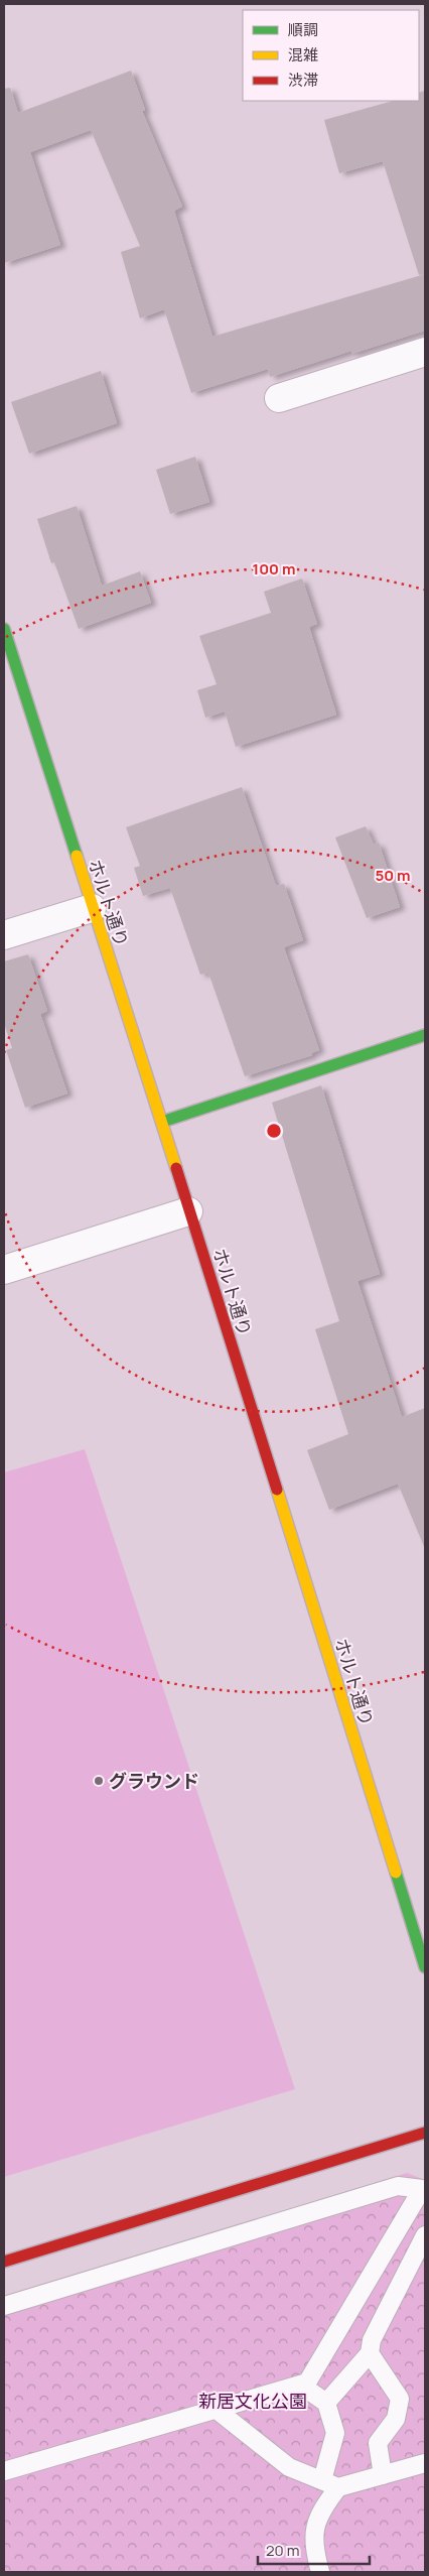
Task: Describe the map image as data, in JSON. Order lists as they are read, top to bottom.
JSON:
{
  "streets": {
    "street": ["ホルト通り"]
  },
  "parks": ["新居文化公園"],
  "places": ["グラウンド"],
  "legend": ["順調", "混雑", "渋滞"],
  "scale_bar": "20 m",
  "rings": ["100 m", "50 m"]
}
